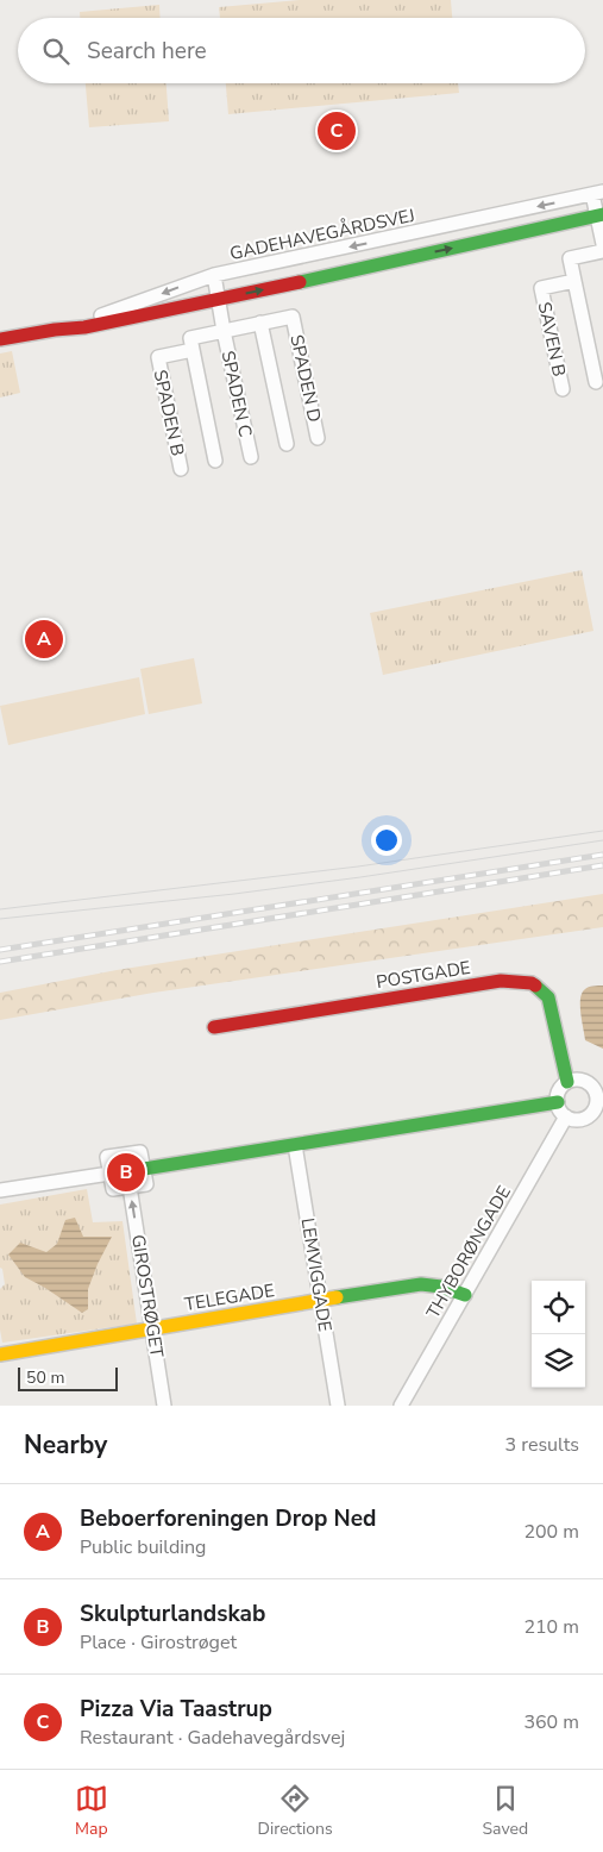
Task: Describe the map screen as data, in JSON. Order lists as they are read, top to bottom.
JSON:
{
  "streets": {
    "street": [
      "GADEHAVEGÅRDSVEJ",
      "SAVEN B",
      "SPADEN D",
      "SPADEN C",
      "SPADEN B",
      "POSTGADE",
      "THYBORØNGADE",
      "LEMVIGGADE",
      "GIROSTRØGET",
      "TELEGADE"
    ]
  },
  "crossings": [
    ["GADEHAVEGÅRDSVEJ", "SPADEN C"],
    ["SPADEN D", "SPADEN C"],
    ["POSTGADE", "THYBORØNGADE"],
    ["THYBORØNGADE", "TELEGADE"],
    ["LEMVIGGADE", "TELEGADE"],
    ["GIROSTRØGET", "TELEGADE"]
  ],
  "one_way": ["GIROSTRØGET"],
  "scale_bar": "50 m",
  "page": {
    "search": "Search here",
    "pins": ["C", "A", "B"],
    "scale": "50 m",
    "heading": ["Nearby", "3 results"],
    "list": [
      {
        "mark": "A",
        "name": "Beboerforeningen Drop Ned",
        "note": "Public building",
        "value": "200 m"
      },
      {
        "mark": "B",
        "name": "Skulpturlandskab",
        "note": "Place · Girostrøget",
        "value": "210 m"
      },
      {
        "mark": "C",
        "name": "Pizza Via Taastrup",
        "note": "Restaurant · Gadehavegårdsvej",
        "value": "360 m"
      }
    ],
    "nav": ["Map", "Directions", "Saved"]
  }
}
